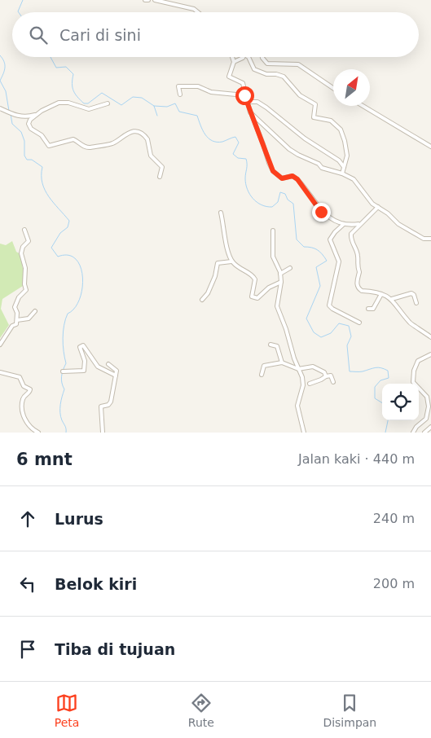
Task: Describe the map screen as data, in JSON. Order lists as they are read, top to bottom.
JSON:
{
  "north": "top right",
  "page": {
    "search": "Cari di sini",
    "heading": ["6 mnt", "Jalan kaki · 440 m"],
    "list": [
      ["Lurus", "240 m"],
      ["Belok kiri", "200 m"],
      "Tiba di tujuan"
    ],
    "nav": ["Peta", "Rute", "Disimpan"]
  }
}
